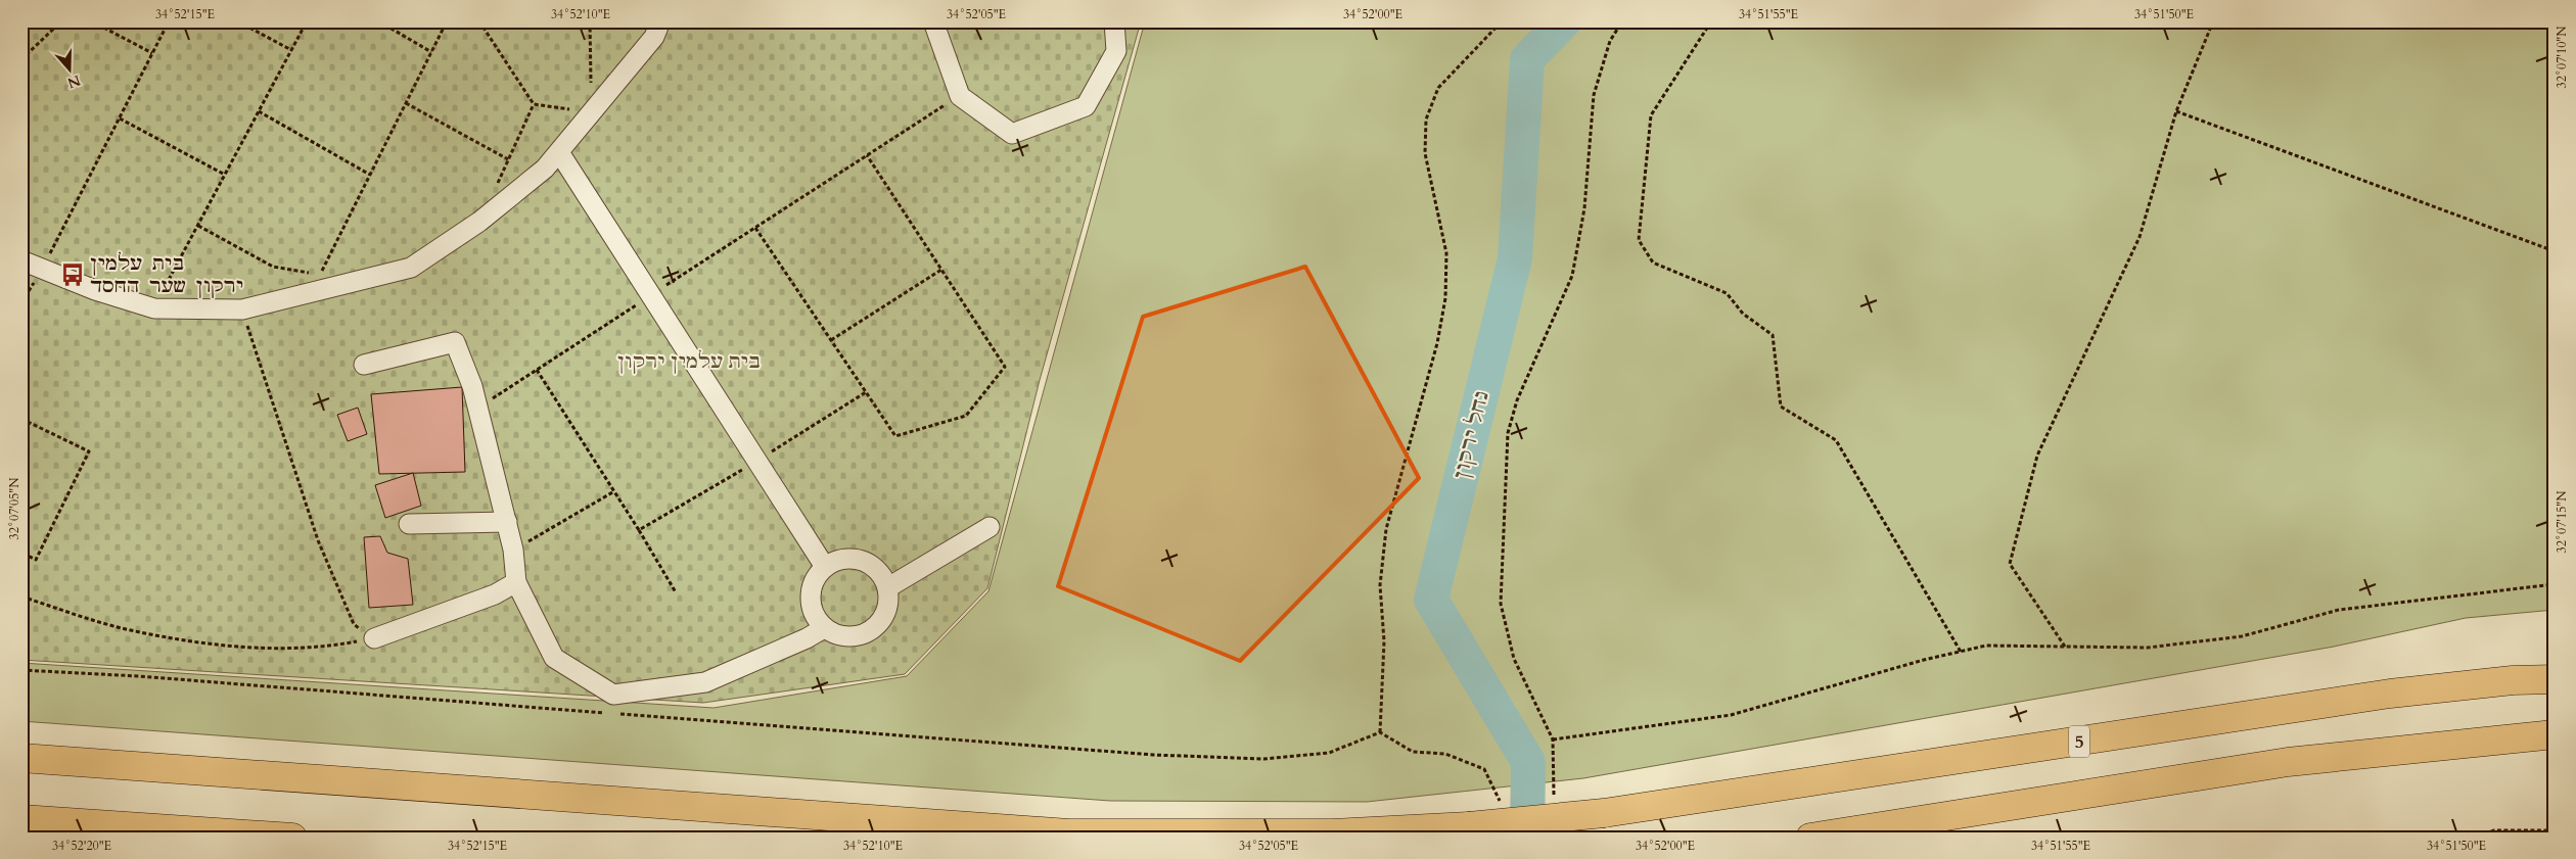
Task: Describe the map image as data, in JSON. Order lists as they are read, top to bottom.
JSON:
{
  "streets": {
    "highway": ["5"]
  },
  "water": ["נחל ירקון"],
  "parks": ["בית עלמין ירקון"],
  "places": {
    "bus stop": ["בית עלמין ירקון שער החסד"]
  },
  "north": "bottom",
  "coordinates": [
    "34°52'15\"E",
    "34°52'10\"E",
    "34°52'05\"E",
    "34°52'00\"E",
    "34°51'55\"E",
    "34°51'50\"E",
    "32°07'10\"N",
    "32°07'05\"N",
    "32°07'15\"N",
    "34°52'20\"E"
  ]
}
